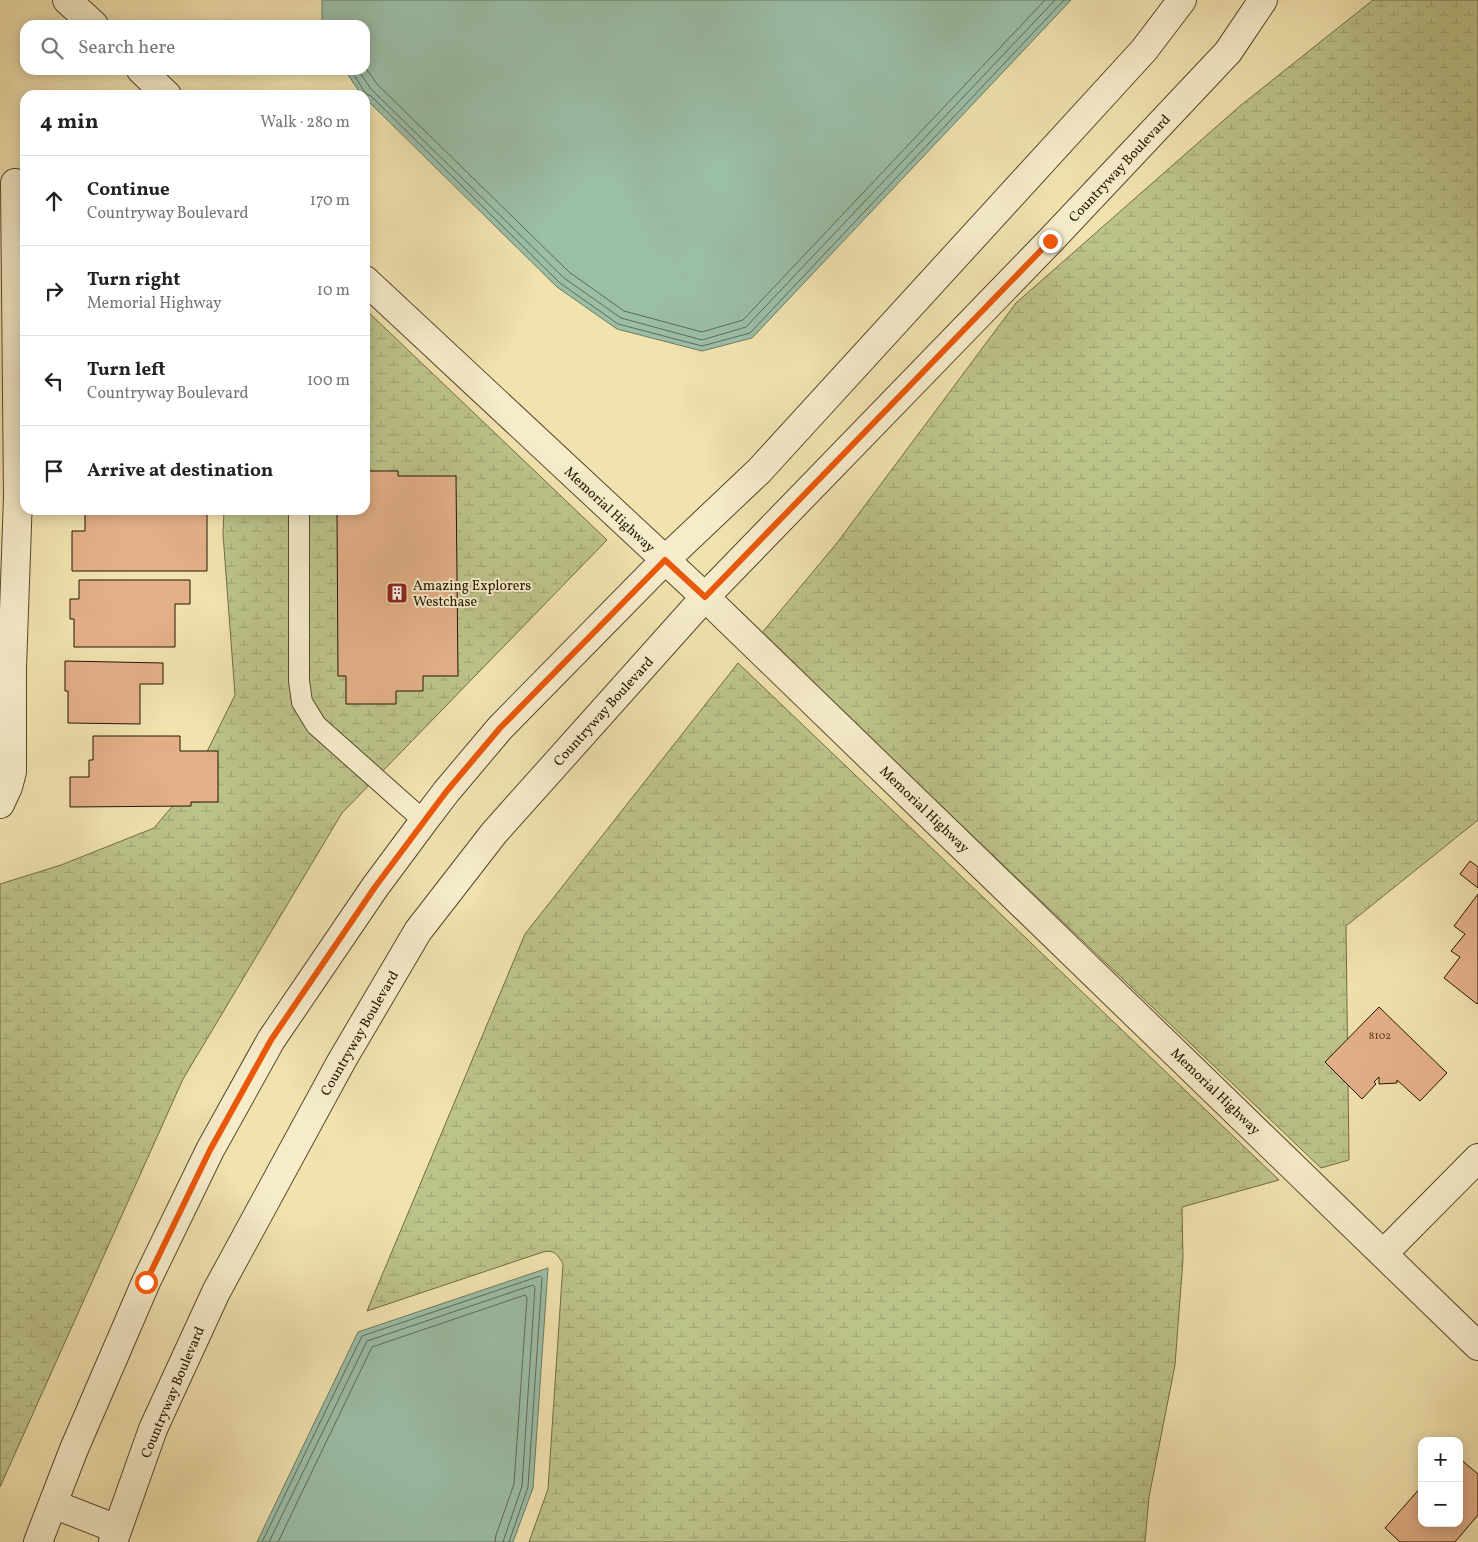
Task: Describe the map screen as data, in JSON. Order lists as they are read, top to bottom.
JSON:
{
  "streets": {
    "street": ["Countryway Boulevard", "Memorial Highway"]
  },
  "crossings": [
    ["Countryway Boulevard", "Memorial Highway"]
  ],
  "places": {
    "building": ["Amazing Explorers Westchase"]
  },
  "house_numbers": ["8102"],
  "page": {
    "search": "Search here",
    "heading": ["4 min", "Walk · 280 m"],
    "list": [
      ["Continue", "Countryway Boulevard", "170 m"],
      ["Turn right", "Memorial Highway", "10 m"],
      ["Turn left", "Countryway Boulevard", "100 m"],
      "Arrive at destination"
    ],
    "map_buttons": ["+", "−"]
  }
}
